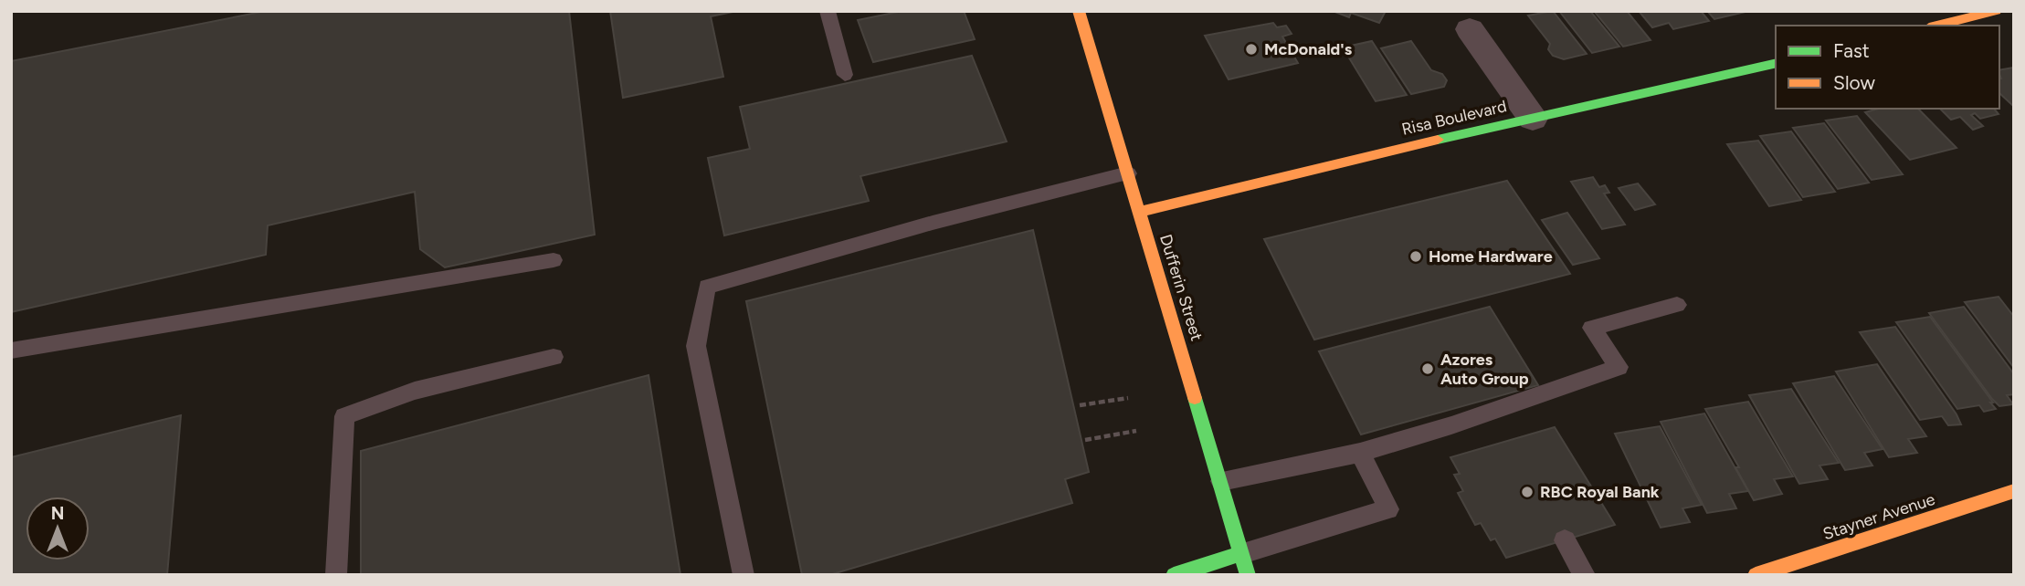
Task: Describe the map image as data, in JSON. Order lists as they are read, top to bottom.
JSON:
{
  "streets": {
    "street": ["Risa Boulevard", "Dufferin Street", "Stayner Avenue"]
  },
  "crossings": [
    ["Risa Boulevard", "Dufferin Street"]
  ],
  "places": [
    "McDonald's",
    "Home Hardware",
    "Azores Auto Group",
    "RBC Royal Bank"
  ],
  "legend": ["Fast", "Slow"],
  "north": "top"
}
